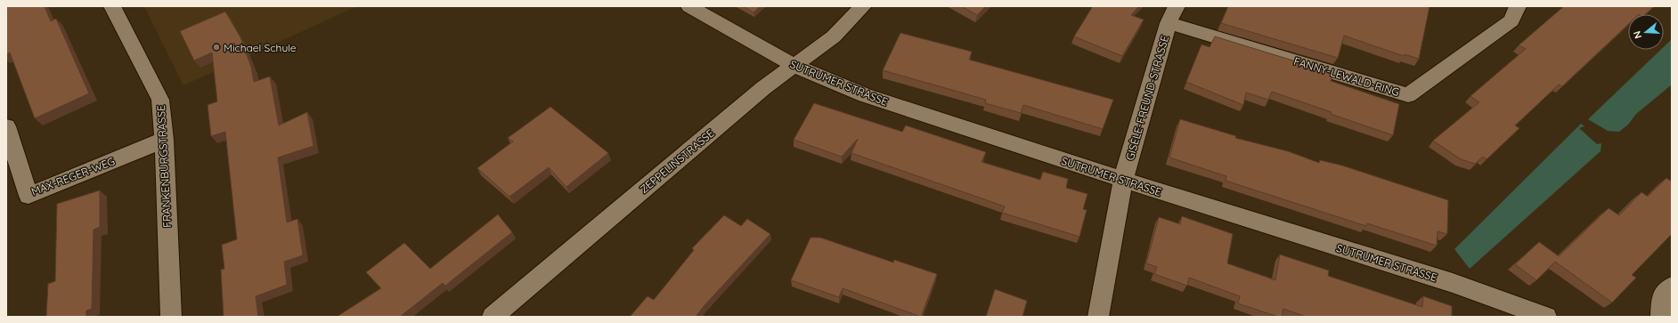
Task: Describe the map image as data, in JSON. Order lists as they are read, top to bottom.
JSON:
{
  "streets": {
    "street": [
      "FANNY-LEWALD-RING",
      "SUTRUMER STRASSE",
      "GISÈLE-FREUND-STRASSE",
      "ZEPPELINSTRASSE",
      "FRANKENBURGSTRASSE",
      "MAX-REGER-WEG"
    ]
  },
  "crossings": [
    ["FANNY-LEWALD-RING", "GISÈLE-FREUND-STRASSE"],
    ["SUTRUMER STRASSE", "GISÈLE-FREUND-STRASSE"],
    ["SUTRUMER STRASSE", "ZEPPELINSTRASSE"],
    ["FRANKENBURGSTRASSE", "MAX-REGER-WEG"]
  ],
  "places": ["Michael Schule"],
  "north": "left"
}
